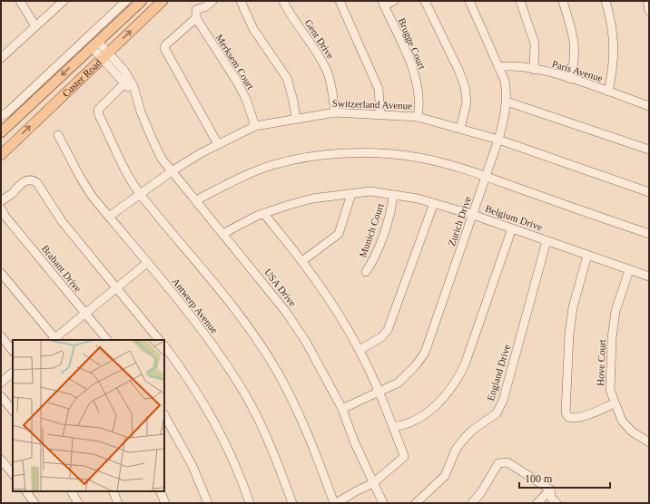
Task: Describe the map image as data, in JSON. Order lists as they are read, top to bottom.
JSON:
{
  "streets": {
    "main road": ["Custer Road"],
    "street": [
      "Gent Drive",
      "Brugge Court",
      "Merksem Court",
      "Paris Avenue",
      "Switzerland Avenue",
      "Belgium Drive",
      "Zurich Drive",
      "Munich Court",
      "Brabant Drive",
      "USA Drive",
      "Antwerp Avenue",
      "Hove Court",
      "England Drive"
    ]
  },
  "crossings": [
    ["Gent Drive", "Switzerland Avenue"],
    ["Brugge Court", "Switzerland Avenue"],
    ["Merksem Court", "Switzerland Avenue"],
    ["Paris Avenue", "Zurich Drive"],
    ["Custer Road", "USA Drive"],
    ["Switzerland Avenue", "Zurich Drive"],
    ["Switzerland Avenue", "USA Drive"],
    ["Switzerland Avenue", "Antwerp Avenue"],
    ["Belgium Drive", "Zurich Drive"],
    ["Belgium Drive", "Munich Court"],
    ["Belgium Drive", "USA Drive"],
    ["Belgium Drive", "Hove Court"],
    ["Belgium Drive", "England Drive"],
    ["Zurich Drive", "USA Drive"]
  ],
  "scale_bar": "100 m"
}
